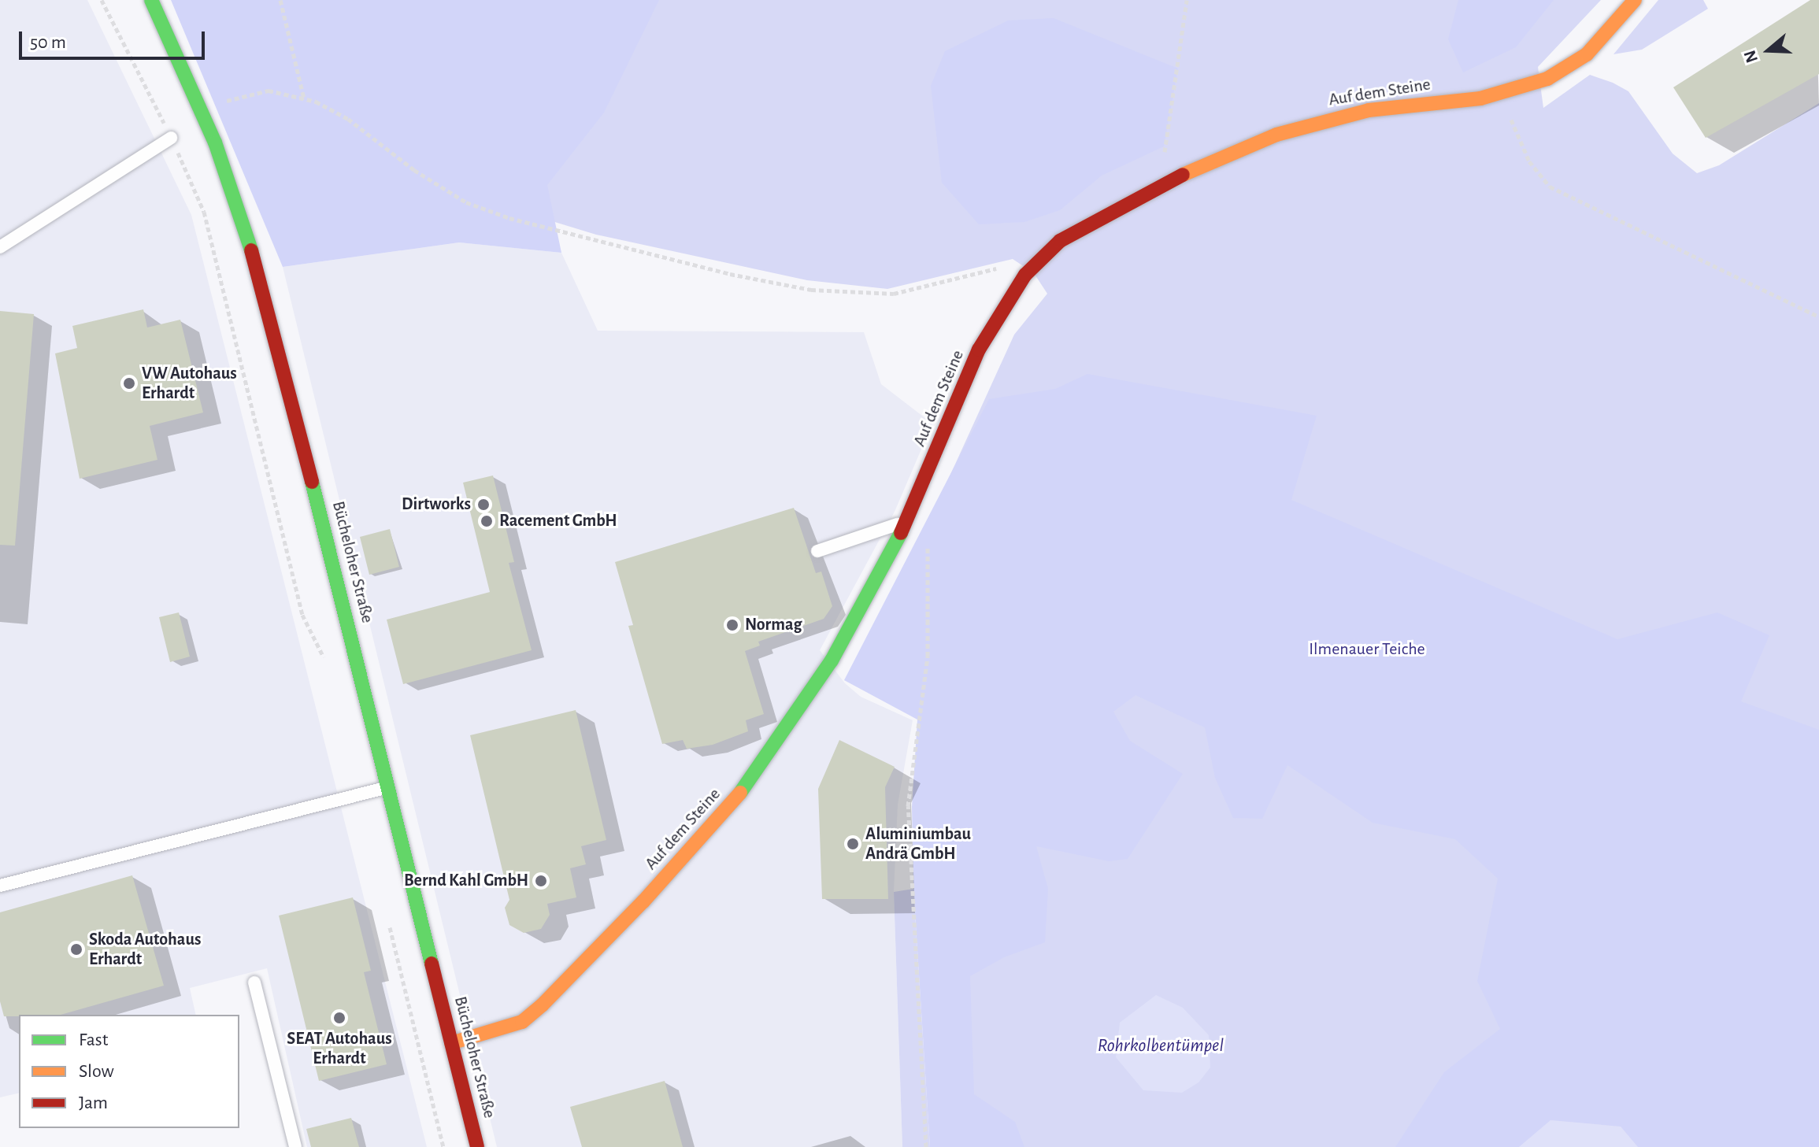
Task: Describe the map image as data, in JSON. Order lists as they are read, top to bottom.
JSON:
{
  "streets": {
    "street": ["Auf dem Steine", "Bücheloher Straße"]
  },
  "crossings": [
    ["Auf dem Steine", "Bücheloher Straße"]
  ],
  "water": ["Rohrkolbentümpel"],
  "parks": ["Ilmenauer Teiche"],
  "places": [
    "VW Autohaus Erhardt",
    "Dirtworks",
    "Racement GmbH",
    "Normag",
    "Aluminiumbau Andrä GmbH",
    "Bernd Kahl GmbH",
    "Skoda Autohaus Erhardt",
    "SEAT Autohaus Erhardt"
  ],
  "legend": ["Fast", "Slow", "Jam"],
  "scale_bar": "50 m",
  "north": "left"
}
